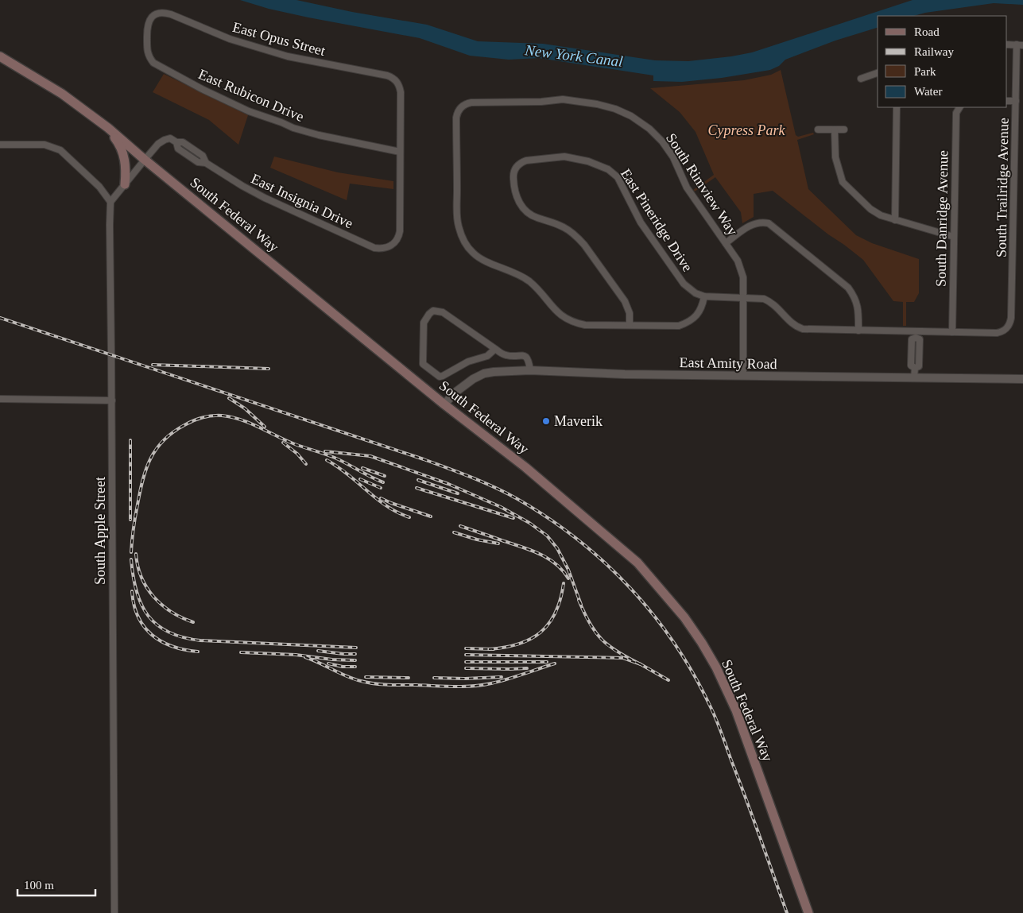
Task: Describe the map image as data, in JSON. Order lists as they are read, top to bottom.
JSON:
{
  "streets": {
    "main road": ["South Federal Way"],
    "street": [
      "East Opus Street",
      "East Rubicon Drive",
      "South Rimview Way",
      "South Trailridge Avenue",
      "East Insignia Drive",
      "South Danridge Avenue",
      "East Pineridge Drive",
      "East Amity Road",
      "South Apple Street"
    ]
  },
  "crossings": [
    ["East Opus Street", "East Rubicon Drive"],
    ["East Opus Street", "East Insignia Drive"],
    ["East Rubicon Drive", "East Insignia Drive"],
    ["South Rimview Way", "East Pineridge Drive"],
    ["South Rimview Way", "East Amity Road"],
    ["South Trailridge Avenue", "East Pineridge Drive"],
    ["East Insignia Drive", "South Federal Way"],
    ["South Federal Way", "East Amity Road"],
    ["South Danridge Avenue", "East Pineridge Drive"]
  ],
  "water": ["New York Canal"],
  "parks": ["Cypress Park"],
  "places": ["Maverik"],
  "legend": [
    "Road",
    "Railway",
    "Park",
    "Water"
  ],
  "scale_bar": "100 m"
}
